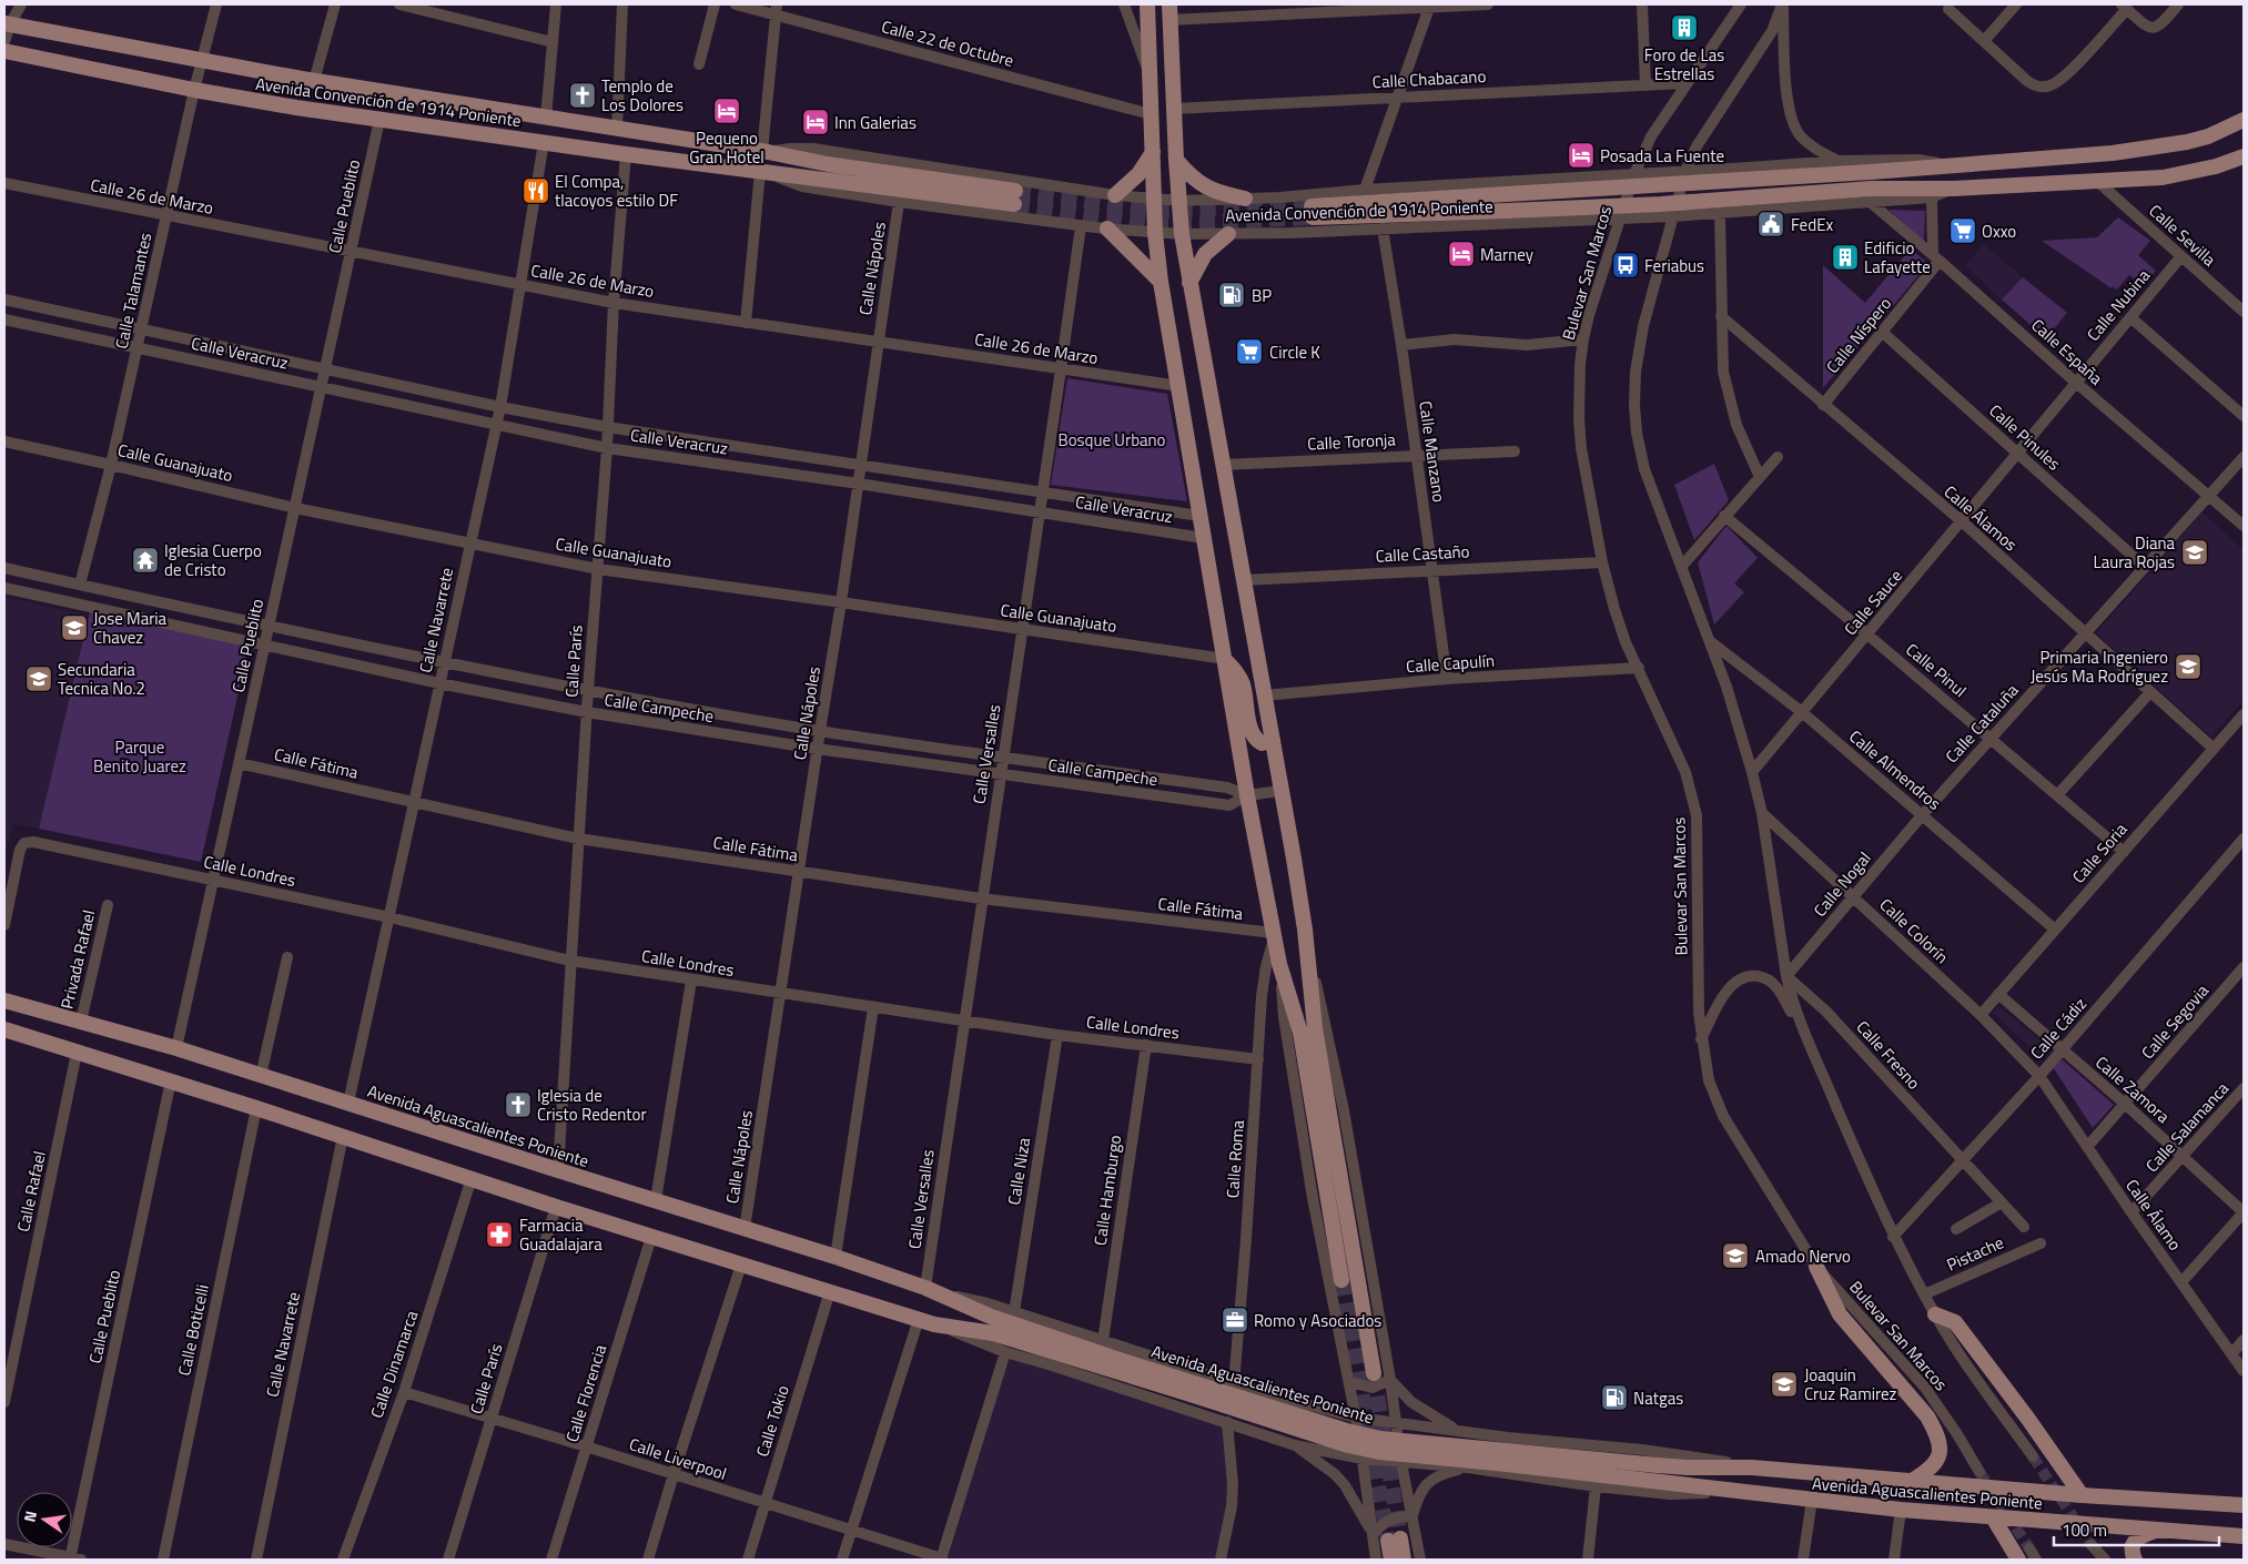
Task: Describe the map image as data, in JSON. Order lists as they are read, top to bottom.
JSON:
{
  "streets": {
    "main road": ["Avenida Convención de 1914 Poniente", "Avenida Aguascalientes Poniente"],
    "street": [
      "Calle 22 de Octubre",
      "Calle Chabacano",
      "Calle 26 de Marzo",
      "Calle Pueblito",
      "Calle Sevilla",
      "Calle Nápoles",
      "Bulevar San Marcos",
      "Calle Talamantes",
      "Calle Nubina",
      "Calle Níspero",
      "Calle España",
      "Calle Veracruz",
      "Calle Pinules",
      "Calle Toronja",
      "Calle Manzano",
      "Calle Guanajuato",
      "Calle Álamos",
      "Calle Castaño",
      "Calle Sauce",
      "Calle Navarrete",
      "Calle París",
      "Calle Capulín",
      "Calle Pinul",
      "Calle Campeche",
      "Calle Cataluña",
      "Calle Versalles",
      "Calle Fátima",
      "Calle Almendros",
      "Calle Soria",
      "Calle Londres",
      "Calle Nogal",
      "Calle Colorín",
      "Privada Rafael",
      "Calle Segovia",
      "Calle Cádiz",
      "Calle Fresno",
      "Calle Zamora",
      "Calle Salamanca",
      "Calle Roma",
      "Calle Niza",
      "Calle Hamburgo",
      "Calle Rafael",
      "Calle Álamo",
      "Pistache",
      "Calle Boticelli",
      "Calle Dinamarca",
      "Calle Florencia",
      "Calle Tokio",
      "Calle Liverpool"
    ]
  },
  "crossings": [
    ["Calle Chabacano", "Bulevar San Marcos"],
    ["Avenida Convención de 1914 Poniente", "Calle Pueblito"],
    ["Avenida Convención de 1914 Poniente", "Calle Sevilla"],
    ["Avenida Convención de 1914 Poniente", "Calle Nápoles"],
    ["Avenida Convención de 1914 Poniente", "Bulevar San Marcos"],
    ["Avenida Convención de 1914 Poniente", "Calle Talamantes"],
    ["Avenida Convención de 1914 Poniente", "Calle España"],
    ["Avenida Convención de 1914 Poniente", "Calle Manzano"],
    ["Avenida Convención de 1914 Poniente", "Calle Navarrete"],
    ["Avenida Convención de 1914 Poniente", "Calle París"],
    ["Avenida Convención de 1914 Poniente", "Calle Versalles"],
    ["Calle 26 de Marzo", "Calle Pueblito"],
    ["Calle 26 de Marzo", "Calle Nápoles"],
    ["Calle 26 de Marzo", "Calle Talamantes"],
    ["Calle 26 de Marzo", "Calle Navarrete"],
    ["Calle 26 de Marzo", "Calle París"],
    ["Calle 26 de Marzo", "Calle Versalles"],
    ["Calle Pueblito", "Calle Veracruz"],
    ["Calle Pueblito", "Calle Guanajuato"],
    ["Calle Pueblito", "Calle Campeche"],
    ["Calle Pueblito", "Calle Fátima"],
    ["Calle Pueblito", "Calle Londres"],
    ["Calle Pueblito", "Avenida Aguascalientes Poniente"],
    ["Calle Sevilla", "Calle Nubina"],
    ["Calle Nápoles", "Calle Veracruz"],
    ["Calle Nápoles", "Calle Guanajuato"],
    ["Calle Nápoles", "Calle Campeche"],
    ["Calle Nápoles", "Calle Fátima"],
    ["Calle Nápoles", "Calle Londres"],
    ["Calle Nápoles", "Avenida Aguascalientes Poniente"],
    ["Bulevar San Marcos", "Calle Castaño"],
    ["Bulevar San Marcos", "Calle Sauce"],
    ["Bulevar San Marcos", "Calle Capulín"],
    ["Bulevar San Marcos", "Calle Almendros"],
    ["Bulevar San Marcos", "Calle Nogal"],
    ["Bulevar San Marcos", "Calle Colorín"],
    ["Bulevar San Marcos", "Calle Cádiz"],
    ["Bulevar San Marcos", "Calle Fresno"],
    ["Bulevar San Marcos", "Pistache"],
    ["Calle Talamantes", "Calle Veracruz"],
    ["Calle Talamantes", "Calle Guanajuato"],
    ["Calle Talamantes", "Calle Campeche"],
    ["Calle Nubina", "Calle España"],
    ["Calle Nubina", "Calle Pinules"],
    ["Calle Nubina", "Calle Sauce"],
    ["Calle Níspero", "Calle España"],
    ["Calle Níspero", "Calle Pinules"],
    ["Calle Níspero", "Calle Álamos"],
    ["Calle España", "Calle Cataluña"],
    ["Calle Veracruz", "Calle Navarrete"],
    ["Calle Veracruz", "Calle París"],
    ["Calle Veracruz", "Calle Versalles"],
    ["Calle Pinules", "Calle Sauce"],
    ["Calle Pinules", "Calle Cataluña"],
    ["Calle Toronja", "Calle Manzano"],
    ["Calle Manzano", "Calle Castaño"],
    ["Calle Manzano", "Calle Capulín"],
    ["Calle Guanajuato", "Calle Navarrete"],
    ["Calle Guanajuato", "Calle París"],
    ["Calle Guanajuato", "Calle Versalles"],
    ["Calle Álamos", "Calle Sauce"],
    ["Calle Álamos", "Calle Cataluña"],
    ["Calle Álamos", "Calle Soria"],
    ["Calle Sauce", "Calle Pinul"],
    ["Calle Sauce", "Calle Almendros"],
    ["Calle Navarrete", "Calle Campeche"],
    ["Calle Navarrete", "Calle Fátima"],
    ["Calle Navarrete", "Calle Londres"],
    ["Calle Navarrete", "Avenida Aguascalientes Poniente"],
    ["Calle París", "Calle Campeche"],
    ["Calle París", "Calle Fátima"],
    ["Calle París", "Calle Londres"],
    ["Calle París", "Avenida Aguascalientes Poniente"],
    ["Calle París", "Calle Liverpool"],
    ["Calle Pinul", "Calle Cataluña"],
    ["Calle Pinul", "Calle Soria"],
    ["Calle Campeche", "Calle Versalles"],
    ["Calle Cataluña", "Calle Almendros"],
    ["Calle Cataluña", "Calle Nogal"],
    ["Calle Versalles", "Calle Fátima"],
    ["Calle Versalles", "Calle Londres"],
    ["Calle Versalles", "Avenida Aguascalientes Poniente"],
    ["Calle Fátima", "Calle Roma"],
    ["Calle Almendros", "Calle Soria"],
    ["Calle Almendros", "Calle Nogal"],
    ["Calle Soria", "Calle Colorín"],
    ["Calle Soria", "Calle Zamora"],
    ["Calle Londres", "Calle Roma"],
    ["Calle Londres", "Calle Niza"],
    ["Calle Londres", "Calle Hamburgo"],
    ["Calle Nogal", "Calle Colorín"],
    ["Calle Nogal", "Calle Fresno"],
    ["Calle Colorín", "Calle Cádiz"],
    ["Calle Colorín", "Calle Álamo"],
    ["Privada Rafael", "Avenida Aguascalientes Poniente"],
    ["Calle Segovia", "Calle Zamora"],
    ["Calle Segovia", "Calle Álamo"],
    ["Calle Cádiz", "Calle Fresno"],
    ["Calle Cádiz", "Calle Zamora"],
    ["Calle Cádiz", "Calle Álamo"],
    ["Calle Zamora", "Calle Salamanca"],
    ["Avenida Aguascalientes Poniente", "Calle Roma"],
    ["Avenida Aguascalientes Poniente", "Calle Niza"],
    ["Avenida Aguascalientes Poniente", "Calle Hamburgo"],
    ["Avenida Aguascalientes Poniente", "Calle Rafael"],
    ["Avenida Aguascalientes Poniente", "Calle Boticelli"],
    ["Avenida Aguascalientes Poniente", "Calle Dinamarca"],
    ["Avenida Aguascalientes Poniente", "Calle Florencia"],
    ["Avenida Aguascalientes Poniente", "Calle Tokio"],
    ["Calle Salamanca", "Calle Álamo"],
    ["Calle Dinamarca", "Calle Liverpool"],
    ["Calle Florencia", "Calle Liverpool"],
    ["Calle Tokio", "Calle Liverpool"]
  ],
  "parks": ["Bosque Urbano", "Parque Benito Juarez"],
  "places": {
    "building": ["Foro de Las Estrellas", "Edificio Lafayette"],
    "church": ["Templo de Los Dolores", "Iglesia de Cristo Redentor"],
    "hotel": [
      "Pequeno Gran Hotel",
      "Inn Galerias",
      "Posada La Fuente",
      "Marney"
    ],
    "restaurant": ["El Compa, tlacoyos estilo DF"],
    "public building": ["FedEx"],
    "supermarket": ["Oxxo", "Circle K"],
    "bus stop": ["Feriabus"],
    "fuel station": ["BP", "Natgas"],
    "school or university": [
      "Diana Laura Rojas",
      "Jose Maria Chavez",
      "Primaria Ingeniero Jesús Ma Rodríguez",
      "Secundaria Tecnica No.2",
      "Amado Nervo",
      "Joaquin Cruz Ramirez"
    ],
    "temple": ["Iglesia Cuerpo de Cristo"],
    "pharmacy": ["Farmacia Guadalajara"],
    "office": ["Romo y Asociados"]
  },
  "scale_bar": "100 m",
  "north": "left"
}
